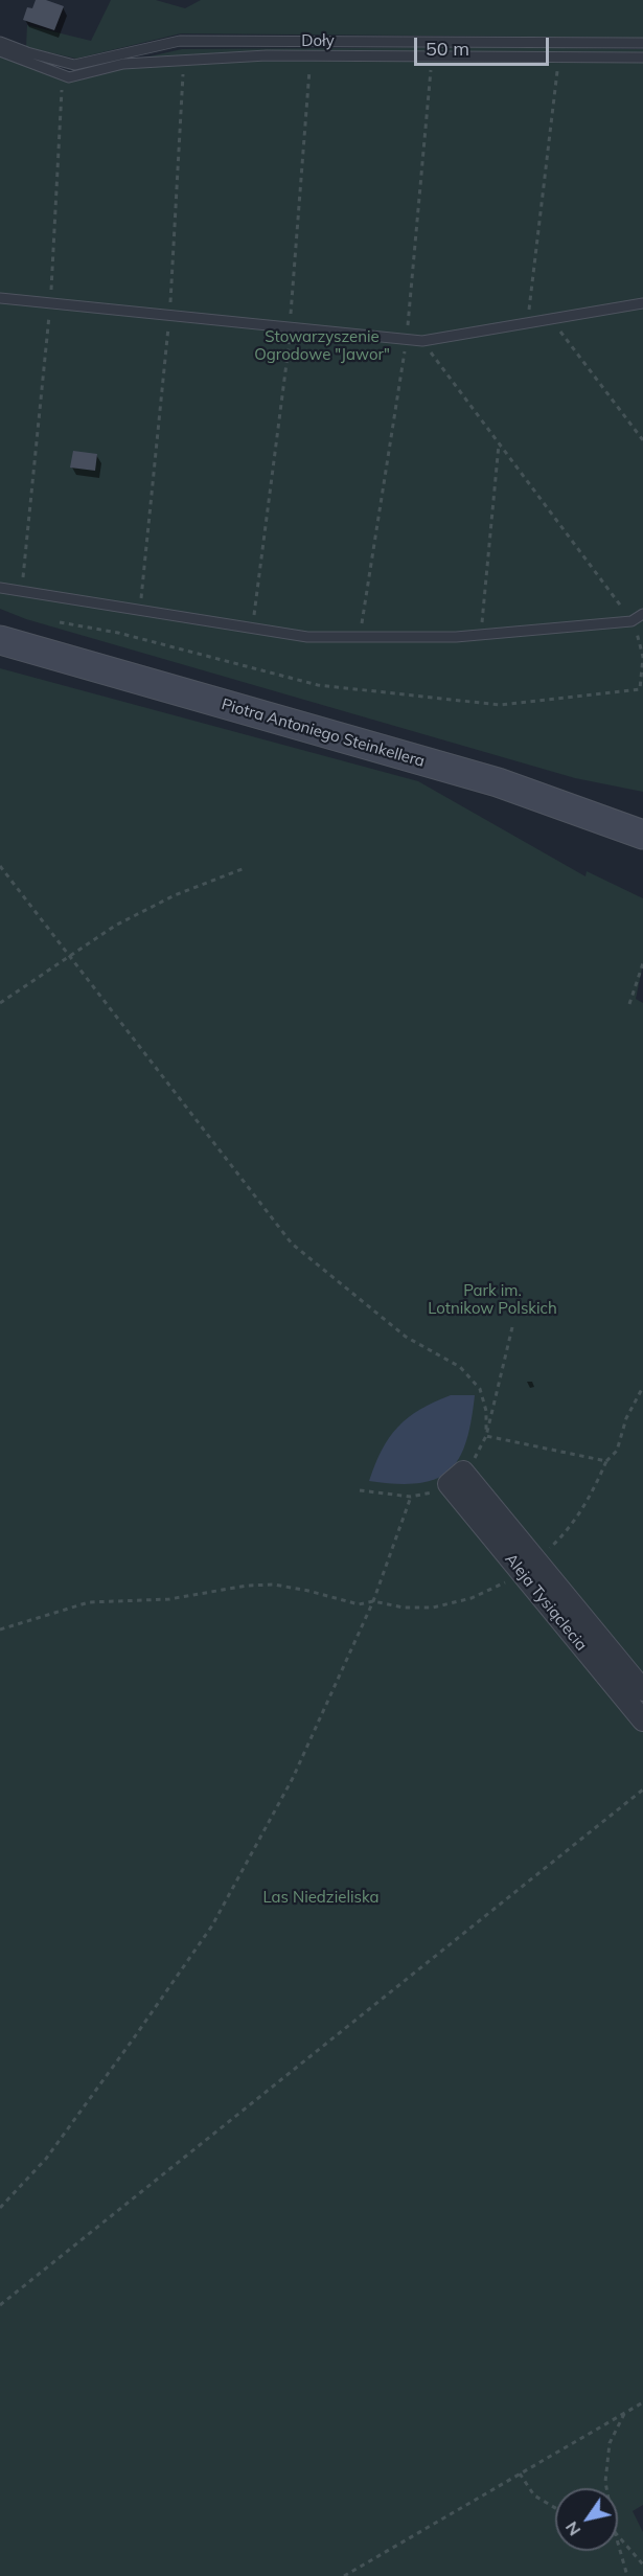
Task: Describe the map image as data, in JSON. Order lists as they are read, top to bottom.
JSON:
{
  "streets": {
    "street": ["Piotra Antoniego Steinkellera", "Aleja Tysiąclecia"],
    "lane": ["Doły"]
  },
  "parks": ["Stowarzyszenie Ogrodowe \"Jawor\"", "Park im. Lotnikow Polskich", "Las Niedzieliska"],
  "scale_bar": "50 m",
  "north": "bottom left"
}
